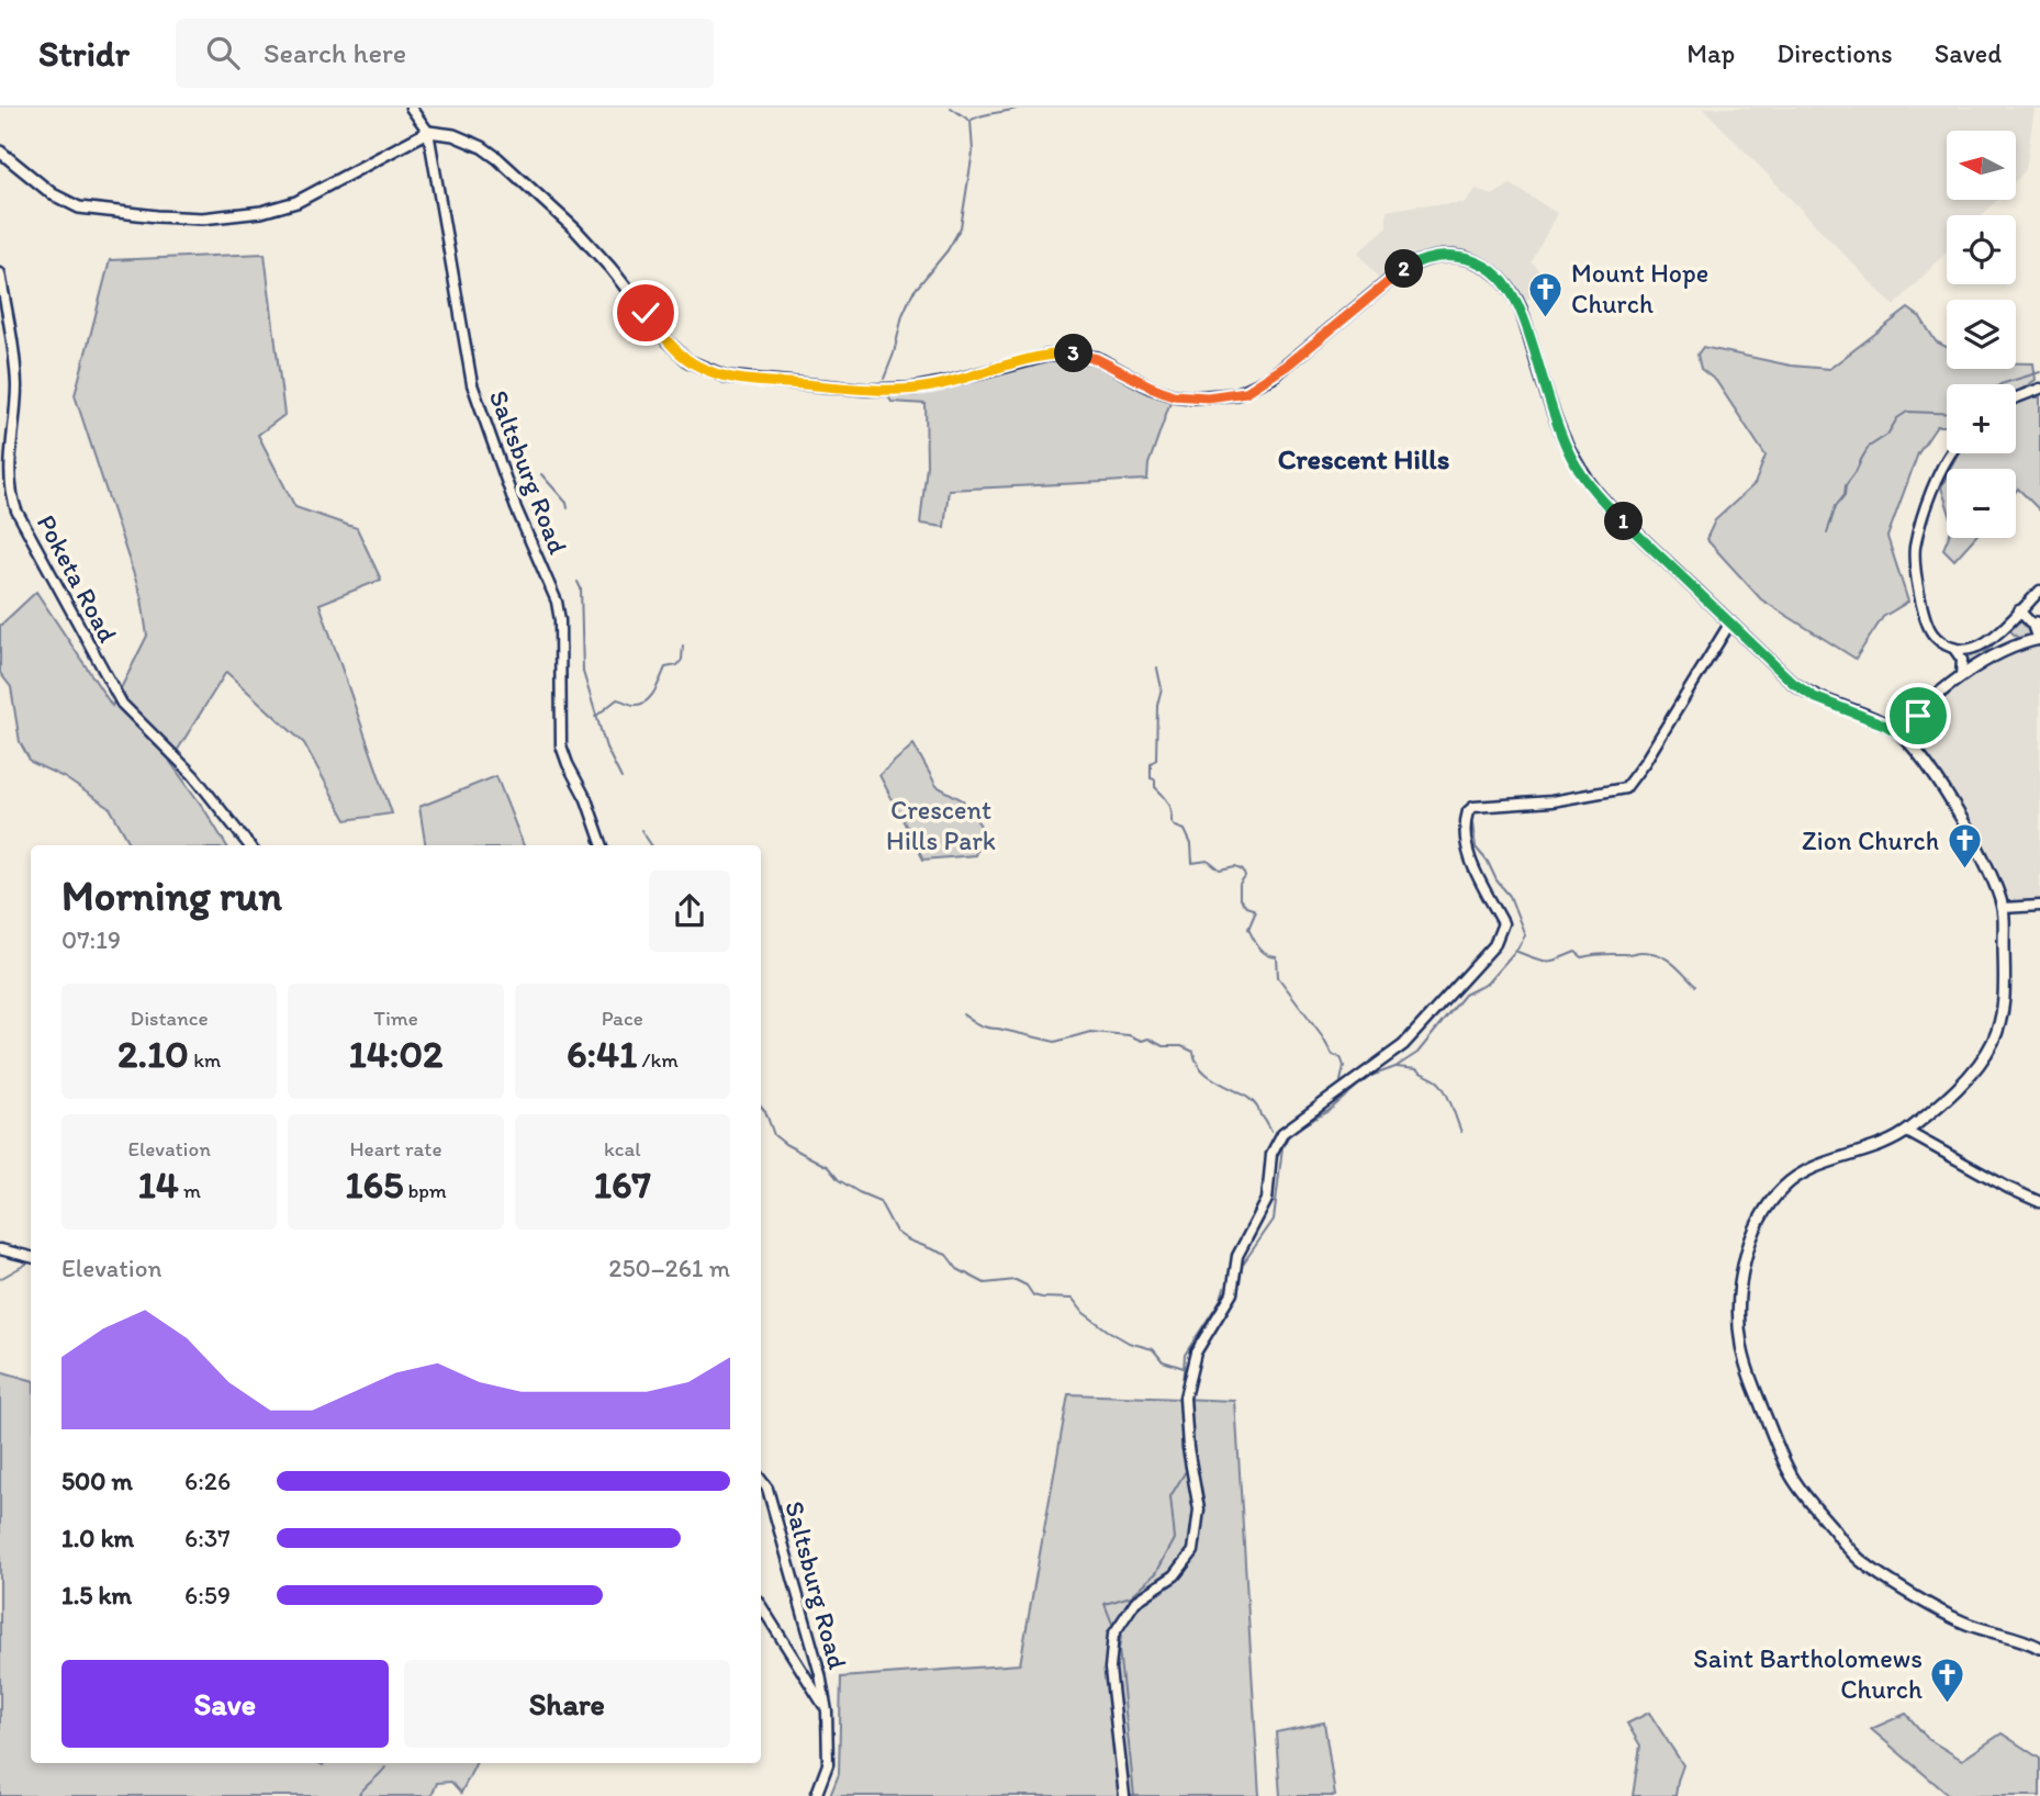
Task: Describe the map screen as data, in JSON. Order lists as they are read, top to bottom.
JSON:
{
  "streets": {
    "street": ["Saltsburg Road", "Poketa Road"]
  },
  "districts": ["Crescent Hills"],
  "parks": ["Crescent Hills Park"],
  "places": {
    "church": ["Mount Hope Church", "Zion Church", "Saint Bartholomews Church"]
  },
  "north": "left",
  "page": {
    "header": "Stridr",
    "search": "Search here",
    "nav": ["Map", "Directions", "Saved"],
    "map_buttons": ["+", "−"],
    "pins": ["2", "3", "1"],
    "heading": ["Morning run", "07:19"],
    "stats": [
      ["Distance", "2.10 km"],
      ["Time", "14:02"],
      ["Pace", "6:41 /km"],
      ["Elevation", "14 m"],
      ["Heart rate", "165 bpm"],
      ["kcal", "167"]
    ],
    "chart": ["Elevation", "250–261 m"],
    "list": [
      {
        "name": "500 m",
        "note": "6:26"
      },
      {
        "name": "1.0 km",
        "note": "6:37"
      },
      {
        "name": "1.5 km",
        "note": "6:59"
      }
    ],
    "buttons": ["Save", "Share"]
  }
}
